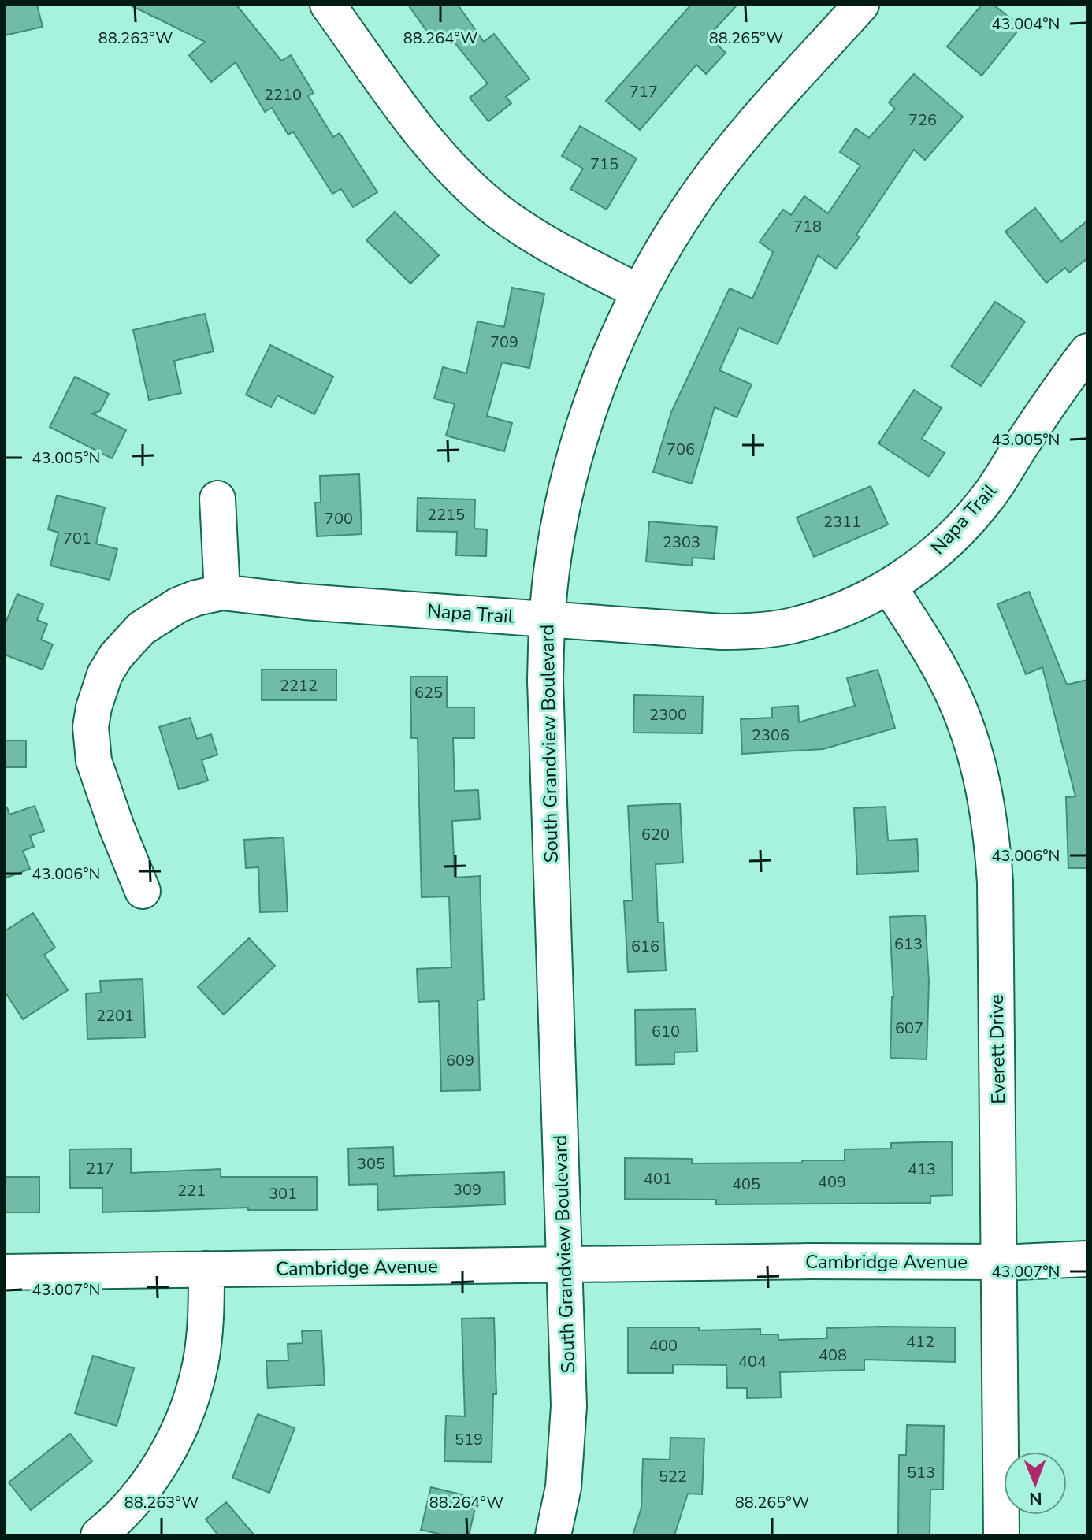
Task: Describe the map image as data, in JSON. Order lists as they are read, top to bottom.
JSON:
{
  "streets": {
    "street": [
      "Napa Trail",
      "South Grandview Boulevard",
      "Everett Drive",
      "Cambridge Avenue"
    ]
  },
  "crossings": [
    ["Napa Trail", "South Grandview Boulevard"],
    ["Napa Trail", "Everett Drive"],
    ["South Grandview Boulevard", "Cambridge Avenue"],
    ["Everett Drive", "Cambridge Avenue"]
  ],
  "house_numbers": [
    "717",
    "2210",
    "726",
    "715",
    "718",
    "709",
    "706",
    "2215",
    "700",
    "2311",
    "701",
    "2303",
    "2212",
    "625",
    "2300",
    "2306",
    "620",
    "613",
    "616",
    "2201",
    "607",
    "610",
    "609",
    "305",
    "217",
    "413",
    "401",
    "409",
    "405",
    "309",
    "221",
    "301",
    "412",
    "400",
    "408",
    "404",
    "519",
    "513",
    "522"
  ],
  "north": "bottom",
  "coordinates": [
    "43.004°N",
    "88.263°W",
    "88.264°W",
    "88.265°W",
    "43.005°N",
    "43.006°N",
    "43.007°N"
  ]
}
